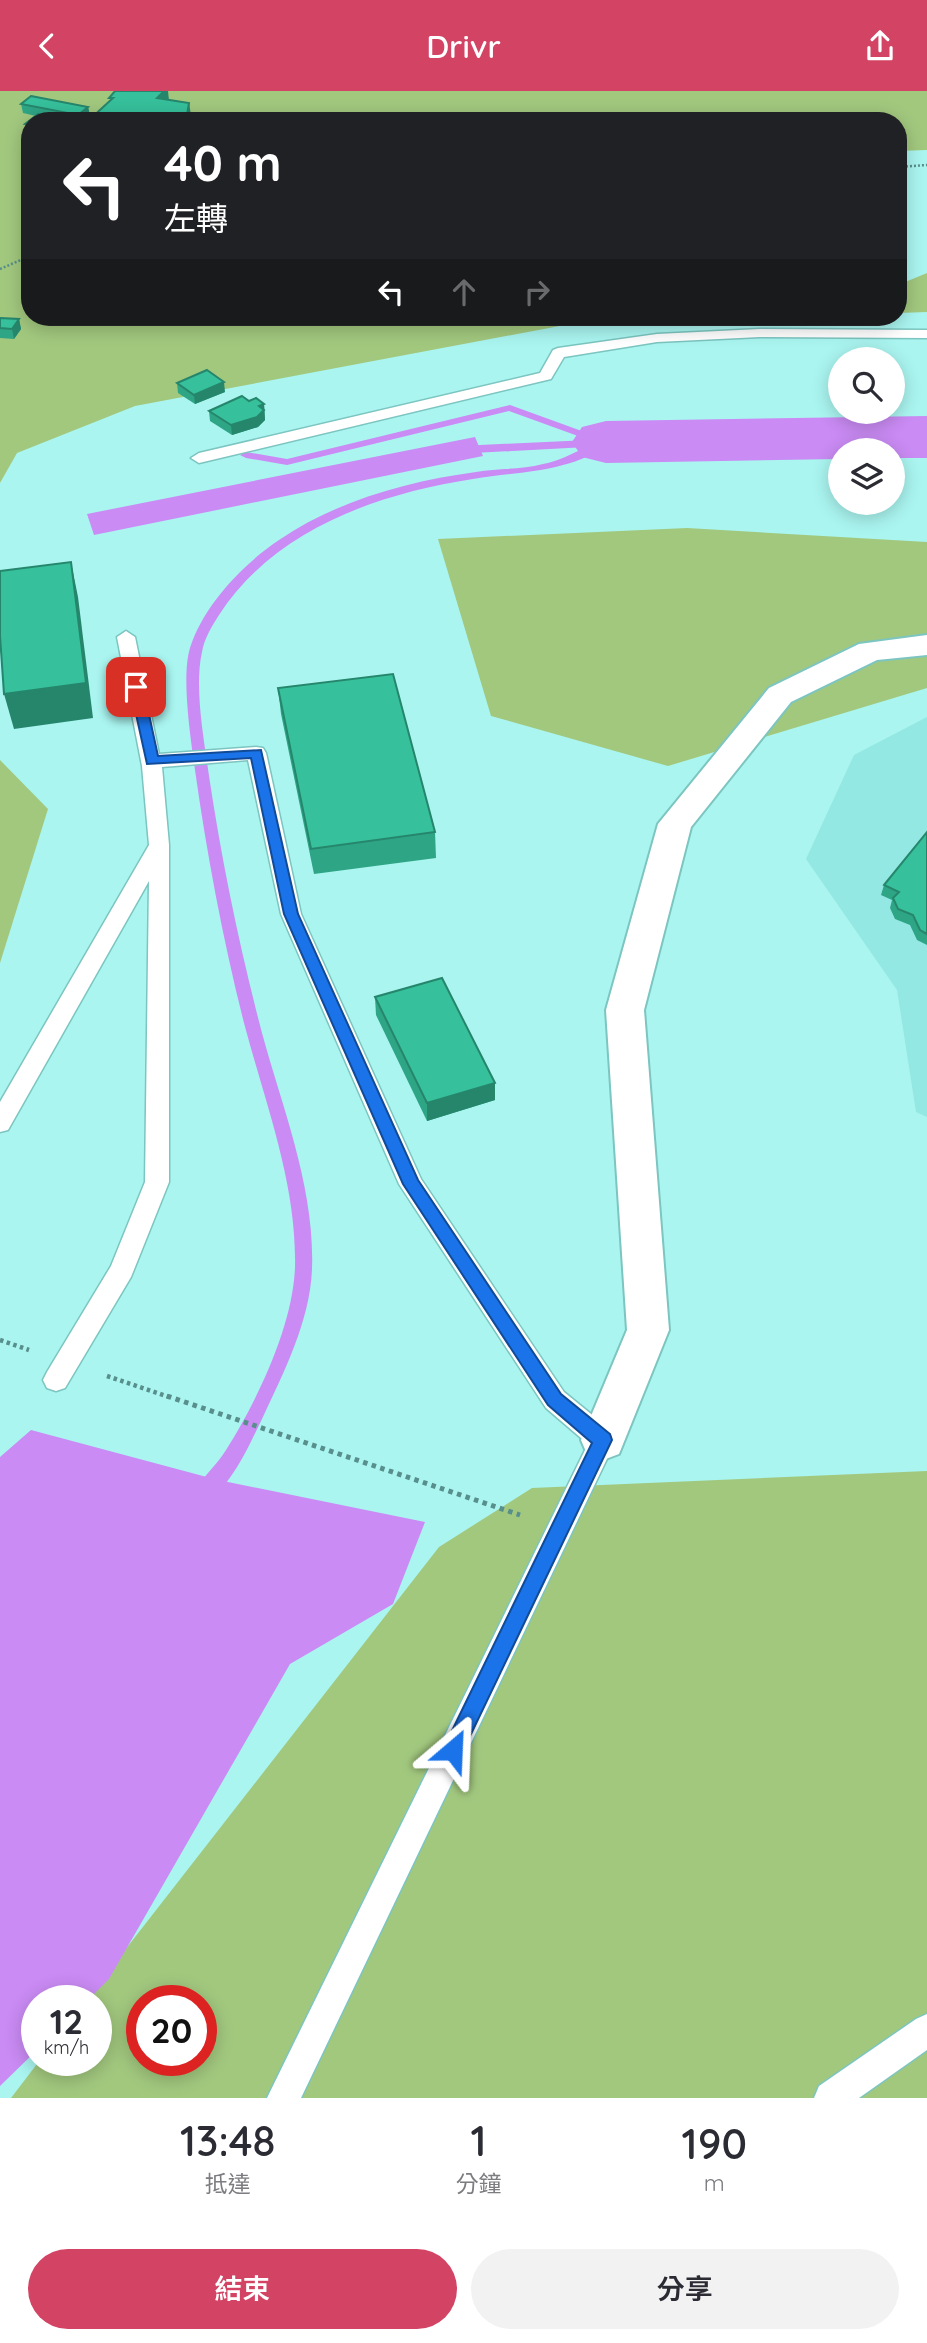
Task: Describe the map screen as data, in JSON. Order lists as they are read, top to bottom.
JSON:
{
  "page": {
    "header": "Drivr",
    "turn": ["40 m", "左轉"],
    "speed": "12 km/h",
    "limit": "20",
    "eta": [
      "13:48",
      "抵達",
      "1",
      "分鐘",
      "190",
      "m"
    ],
    "buttons": ["結束", "分享"]
  }
}
